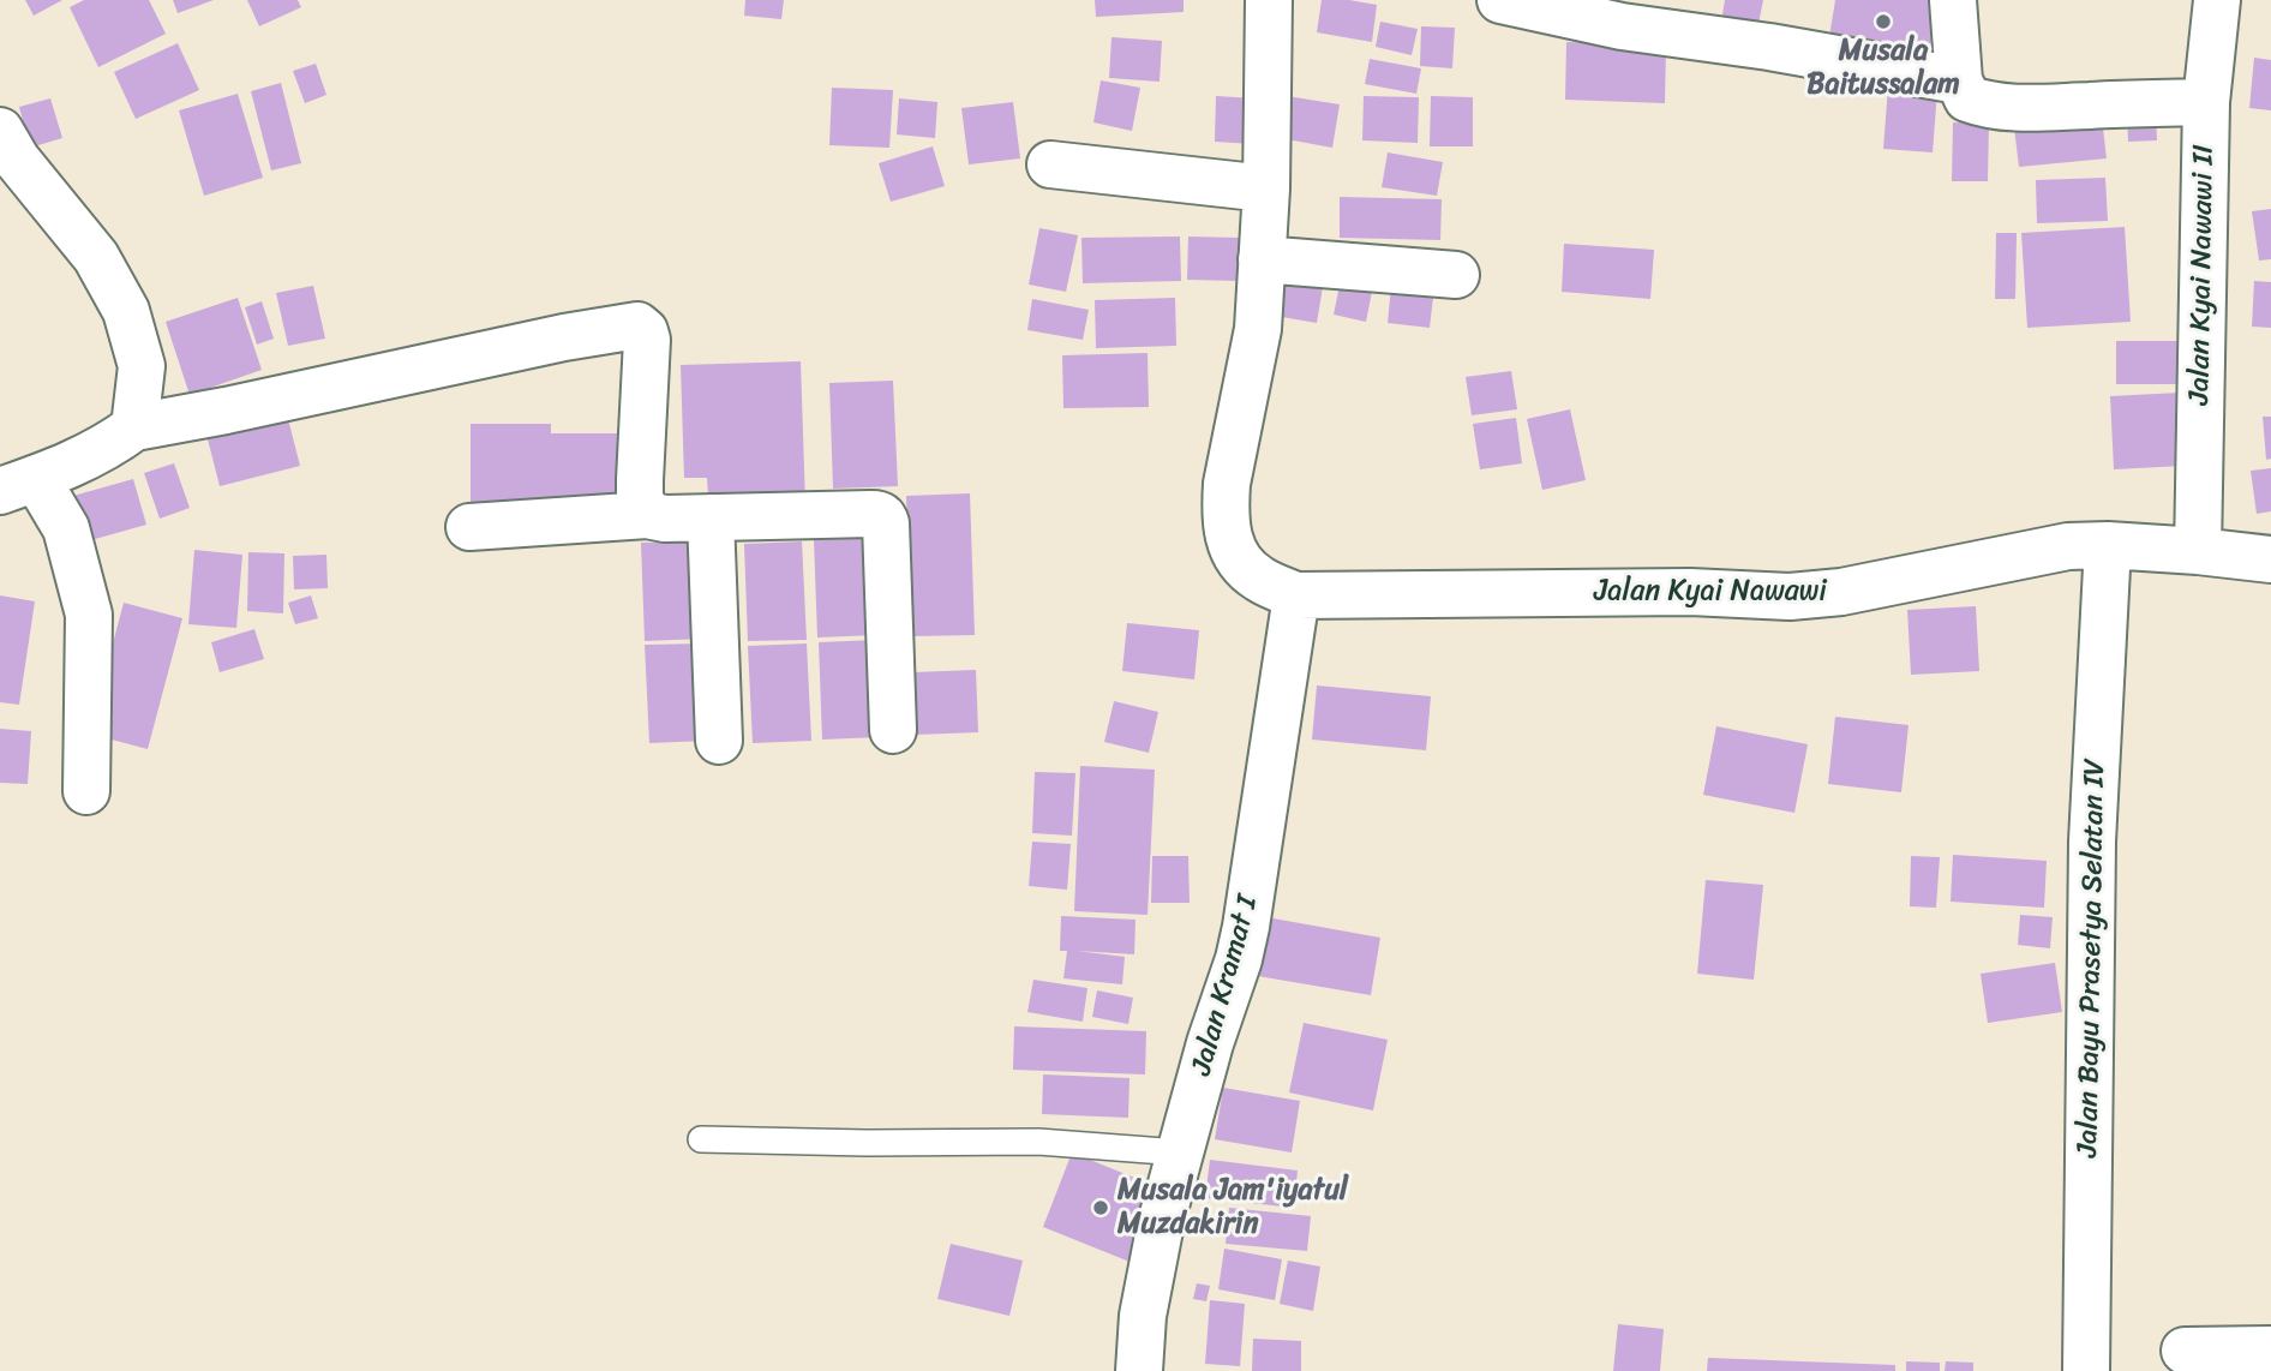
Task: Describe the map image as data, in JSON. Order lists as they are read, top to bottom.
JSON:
{
  "streets": {
    "street": [
      "Jalan Kyai Nawawi II",
      "Jalan Kyai Nawawi",
      "Jalan Bayu Prasetya Selatan IV",
      "Jalan Kramat I"
    ]
  },
  "crossings": [
    ["Jalan Kyai Nawawi II", "Jalan Kyai Nawawi"],
    ["Jalan Kyai Nawawi", "Jalan Bayu Prasetya Selatan IV"],
    ["Jalan Kyai Nawawi", "Jalan Kramat I"]
  ],
  "places": ["Musala Baitussalam", "Musala Jam'iyatul Muzdakirin"]
}
